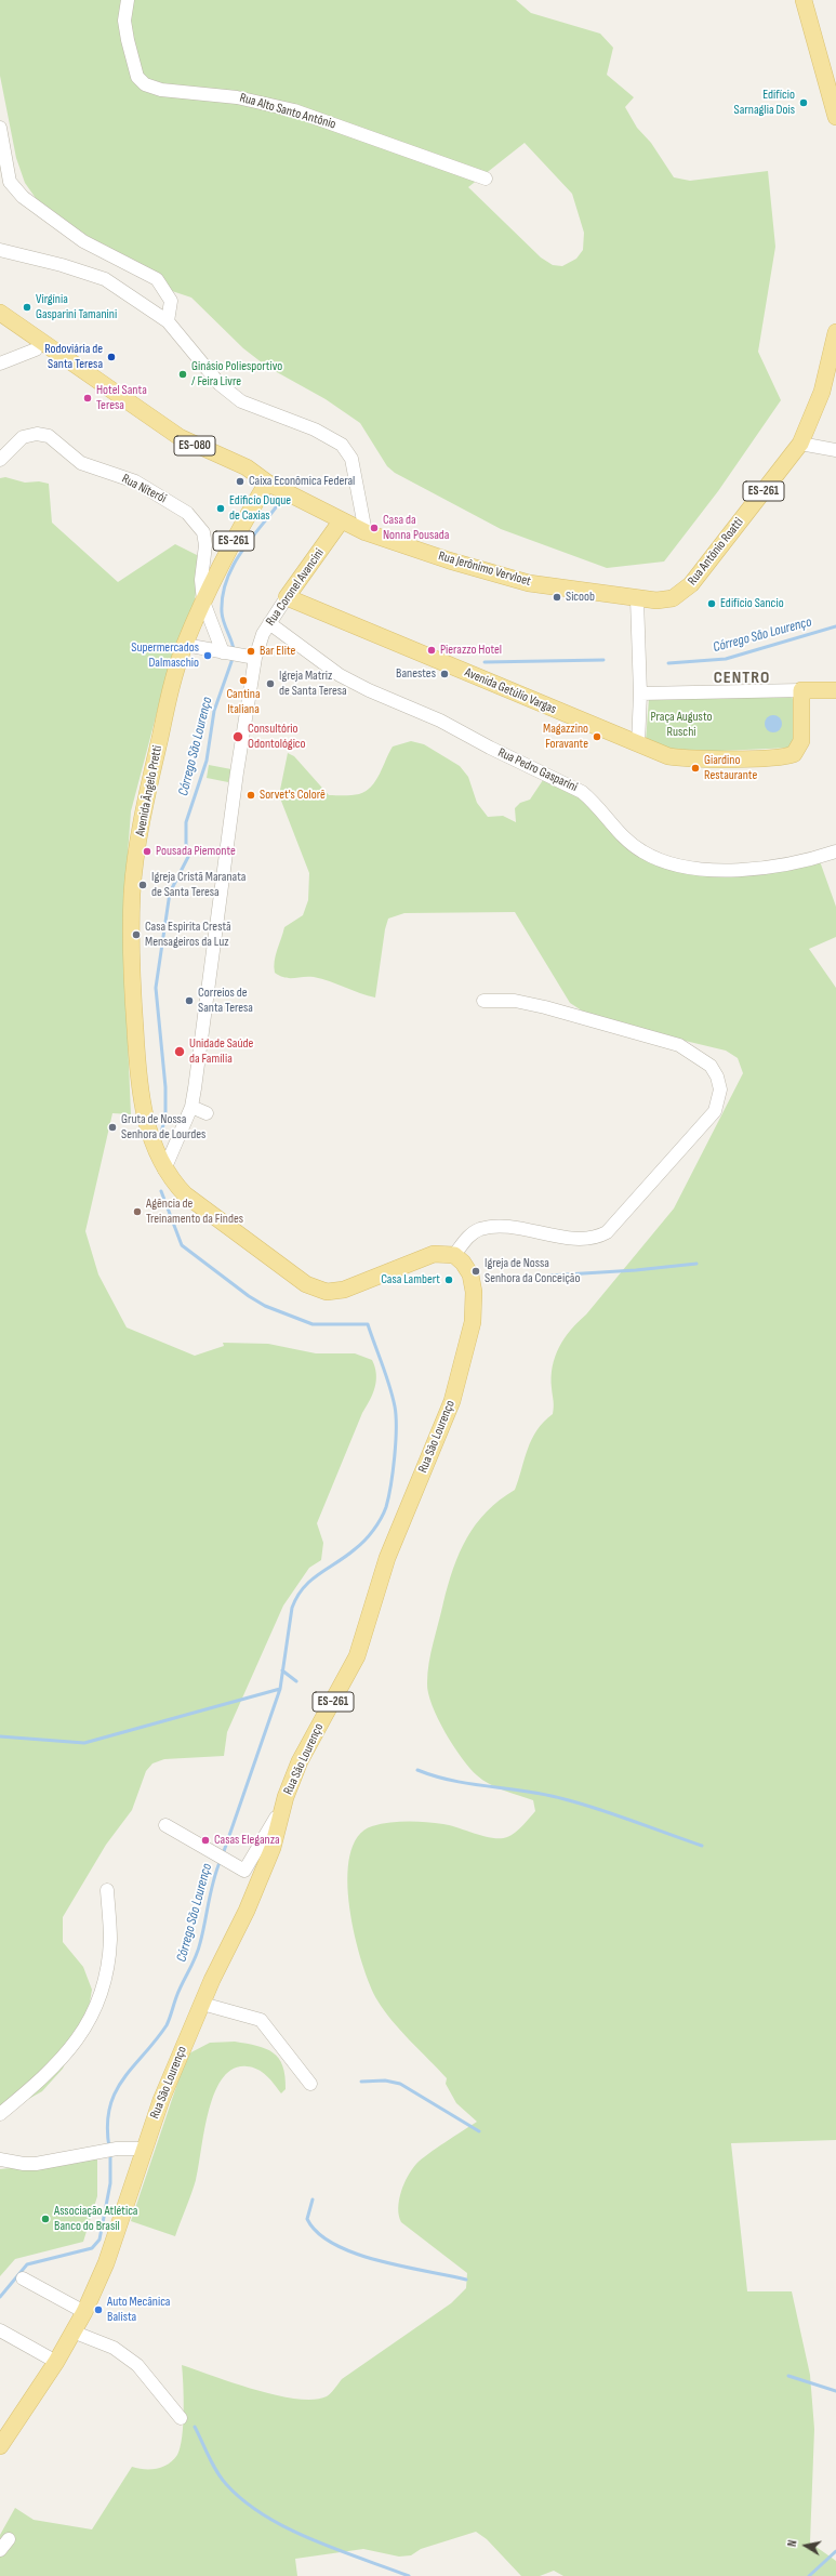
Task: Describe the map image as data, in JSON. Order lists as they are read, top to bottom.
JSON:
{
  "streets": {
    "main road": [
      "ES-080",
      "ES-261",
      "Rua Antônio Roatti",
      "Rua Jerônimo Vervloet",
      "Rua Coronel Avancini",
      "Avenida Getúlio Vargas",
      "Avenida Ângelo Pretti",
      "Rua São Lourenço"
    ],
    "street": ["Rua Alto Santo Antônio", "Rua Niterói", "Rua Pedro Gasparini"]
  },
  "crossings": [
    ["ES-080", "Rua Jerônimo Vervloet"],
    ["ES-080", "Avenida Ângelo Pretti"],
    ["Rua Niterói", "Avenida Ângelo Pretti"],
    ["ES-261", "Rua Coronel Avancini"],
    ["ES-261", "Avenida Ângelo Pretti"],
    ["ES-261", "Rua São Lourenço"],
    ["Rua Antônio Roatti", "Rua Jerônimo Vervloet"],
    ["Rua Jerônimo Vervloet", "Rua Coronel Avancini"],
    ["Rua Jerônimo Vervloet", "Avenida Ângelo Pretti"],
    ["Rua Coronel Avancini", "Avenida Getúlio Vargas"],
    ["Rua Coronel Avancini", "Rua Pedro Gasparini"],
    ["Rua Coronel Avancini", "Avenida Ângelo Pretti"]
  ],
  "districts": ["CENTRO"],
  "water": ["Córrego São Lourenço"],
  "parks": ["Praça Augusto Ruschi"],
  "places": [
    "Edifício Sarnaglia Dois",
    "Virgínia Gasparini Tamanini",
    "Rodoviária de Santa Teresa",
    "Ginásio Poliesportivo / Feira Livre",
    "Hotel Santa Teresa",
    "Caixa Econômica Federal",
    "Edificío Duque de Caxias",
    "Casa da Nonna Pousada",
    "Sicoob",
    "Edifício Sancio",
    "Pierazzo Hotel",
    "Bar Elite",
    "Supermercados Dalmaschio",
    "Banestes",
    "Cantina Italiana",
    "Igreja Matriz de Santa Teresa",
    "Consultório Odontológico",
    "Magazzino Foravante",
    "Giardino Restaurante",
    "Sorvet's Colorê",
    "Pousada Piemonte",
    "Igreja Cristã Maranata de Santa Teresa",
    "Casa Espirita Crestã Mensageiros da Luz",
    "Correios de Santa Teresa",
    "Unidade Saúde da Família",
    "Gruta de Nossa Senhora de Lourdes",
    "Agência de Treinamento da Findes",
    "Igreja de Nossa Senhora da Conceição",
    "Casa Lambert",
    "Casas Eleganza",
    "Associação Atlética Banco do Brasil",
    "Auto Mecânica Balista"
  ],
  "north": "left"
}
